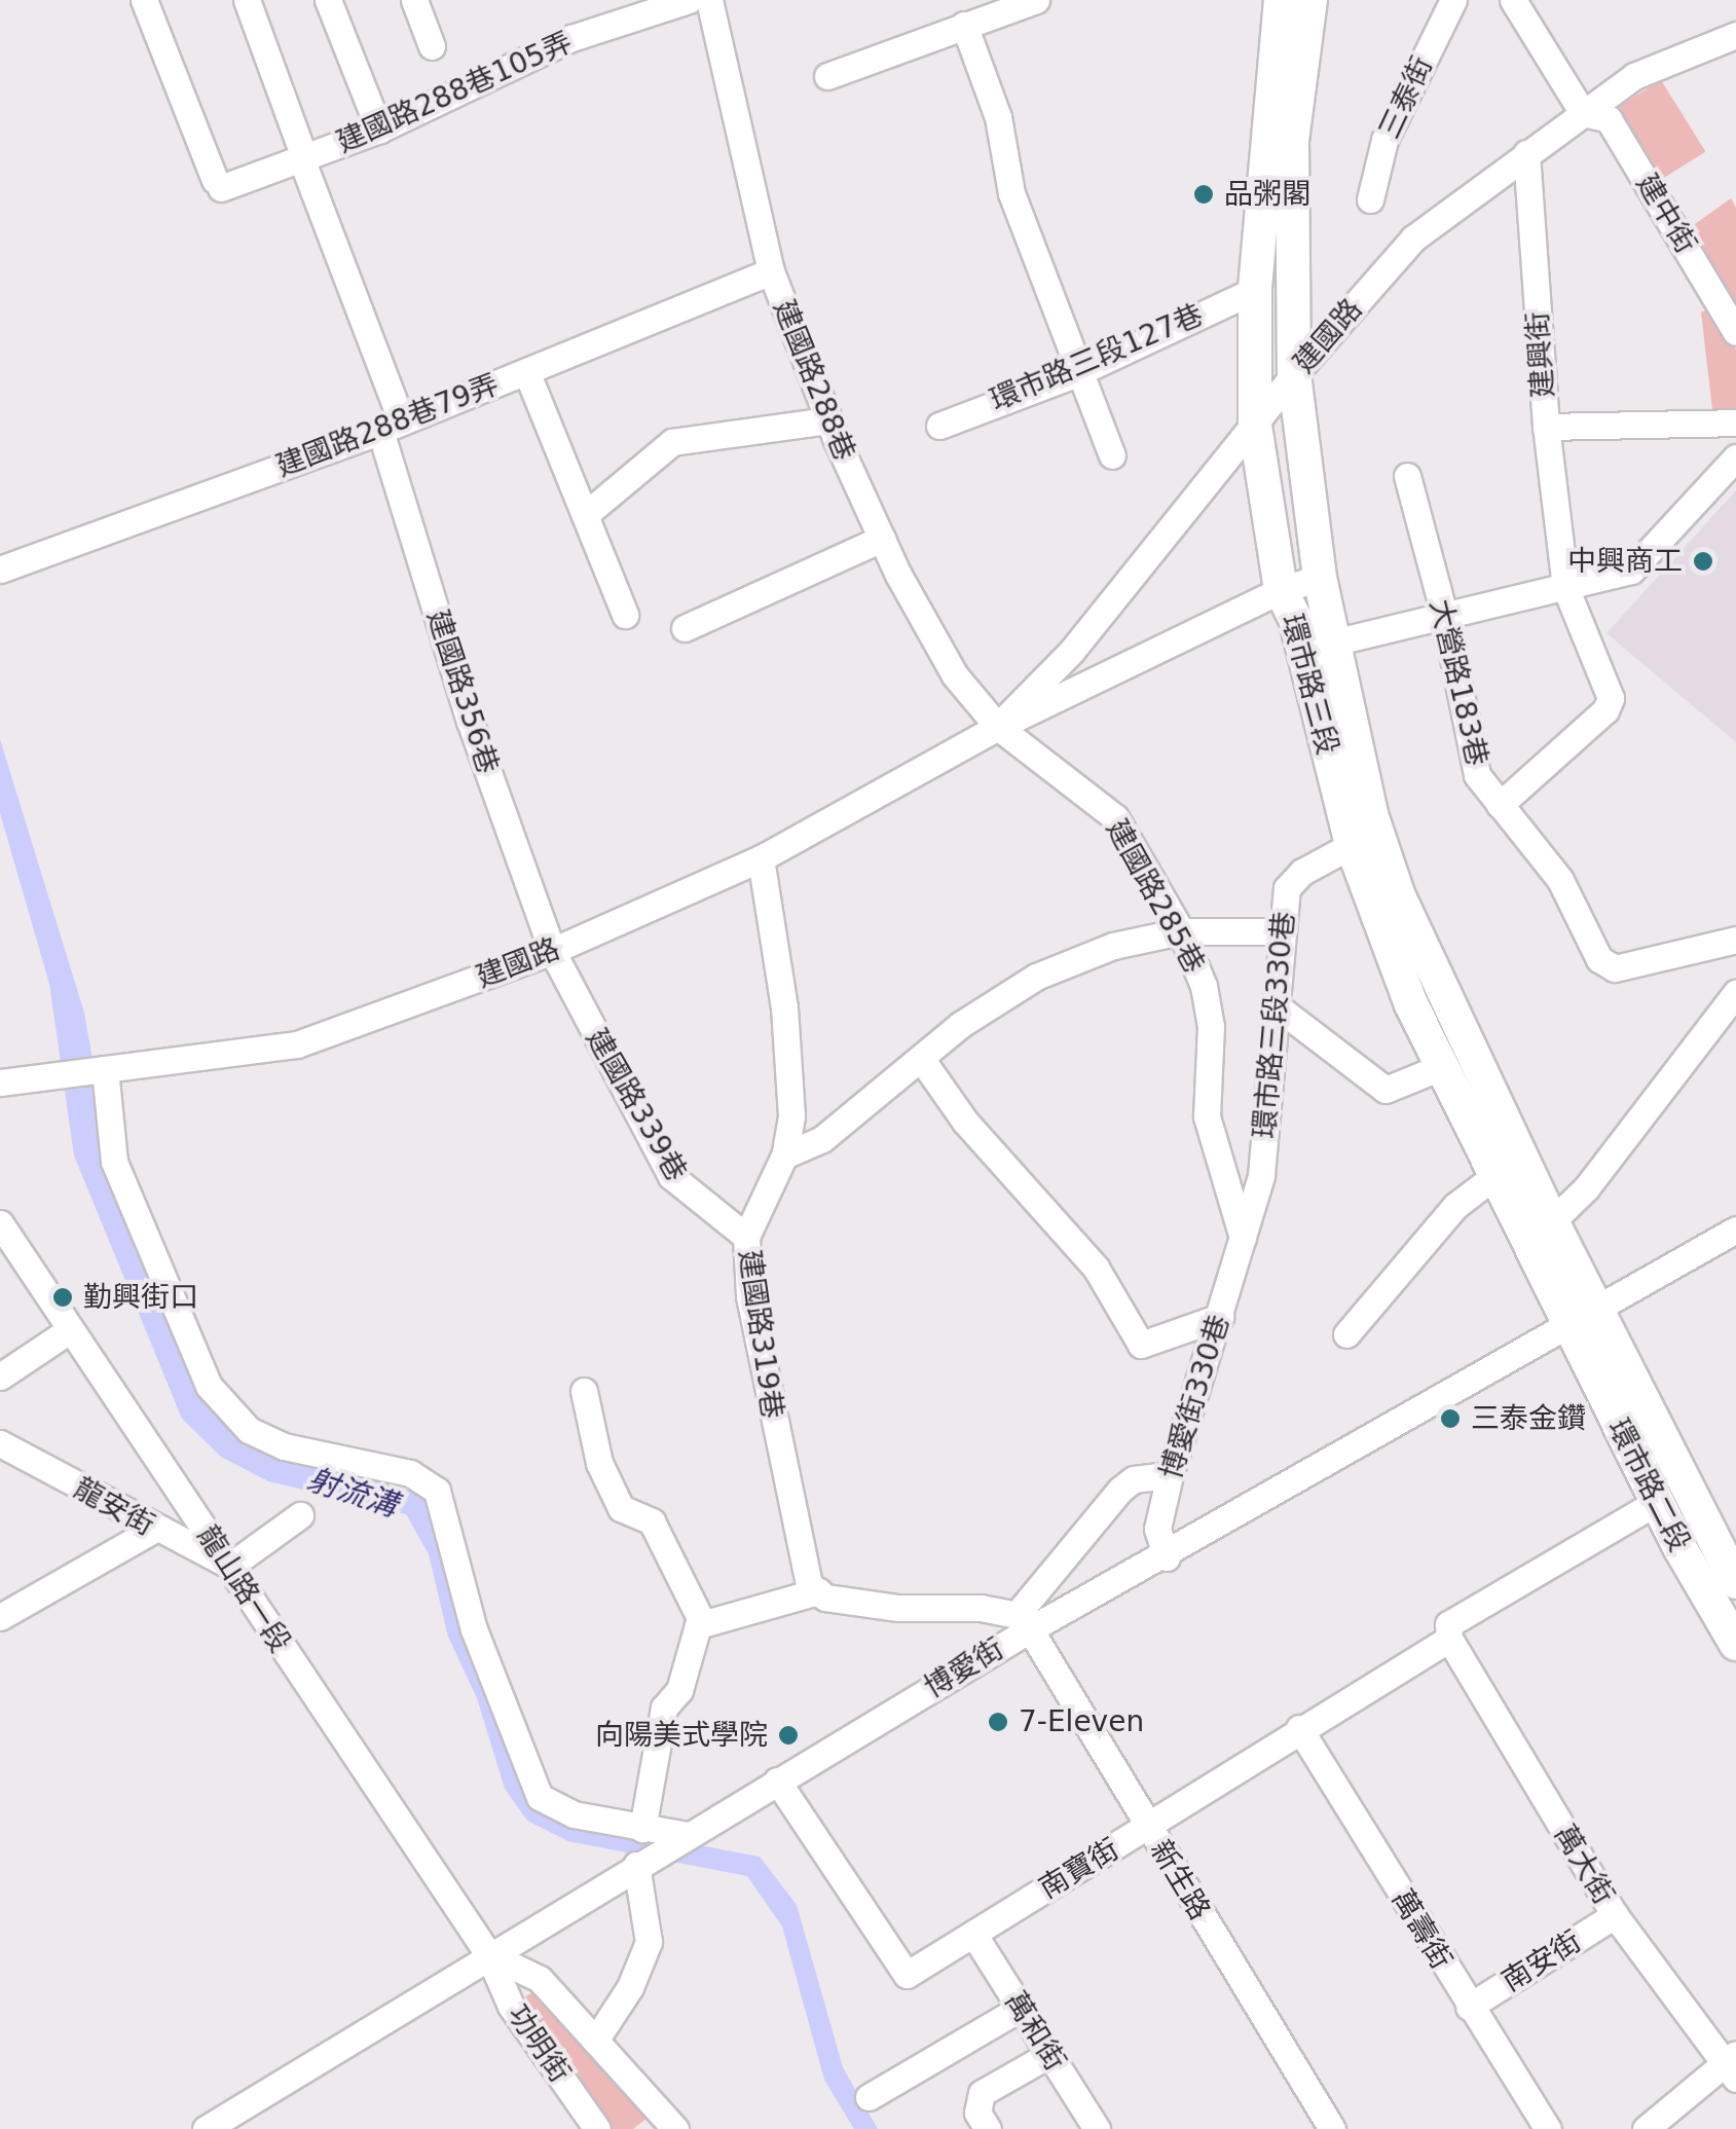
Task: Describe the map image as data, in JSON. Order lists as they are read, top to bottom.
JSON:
{
  "streets": {
    "main road": ["環市路三段", "環市路二段"],
    "street": [
      "建國路288巷105弄",
      "三泰街",
      "建中街",
      "建國路",
      "建興街",
      "環市路三段127巷",
      "建國路288巷",
      "建國路288巷79弄",
      "大營路183巷",
      "建國路356巷",
      "建國路285巷",
      "環市路三段330巷",
      "建國路339巷",
      "建國路319巷",
      "博愛街330巷",
      "龍安街",
      "龍山路一段",
      "博愛街",
      "萬大街",
      "南寶街",
      "新生路",
      "萬壽街",
      "南安街",
      "萬和街",
      "功明街"
    ]
  },
  "crossings": [
    ["建國路288巷105弄", "建國路356巷"],
    ["建中街", "建國路"],
    ["建國路", "建興街"],
    ["建國路", "建國路288巷"],
    ["建國路", "環市路三段"],
    ["建國路", "建國路356巷"],
    ["建國路", "建國路285巷"],
    ["建國路", "建國路339巷"],
    ["建國路", "建國路319巷"],
    ["環市路三段127巷", "環市路三段"],
    ["建國路288巷", "建國路288巷79弄"],
    ["建國路288巷", "建國路285巷"],
    ["建國路288巷79弄", "建國路356巷"],
    ["環市路三段", "環市路三段330巷"],
    ["環市路三段", "環市路二段"],
    ["環市路三段", "博愛街"],
    ["建國路356巷", "建國路339巷"],
    ["建國路285巷", "環市路三段330巷"],
    ["建國路285巷", "博愛街330巷"],
    ["環市路三段330巷", "博愛街330巷"],
    ["建國路339巷", "建國路319巷"],
    ["博愛街330巷", "博愛街"],
    ["環市路二段", "博愛街"],
    ["環市路二段", "南寶街"],
    ["龍安街", "龍山路一段"],
    ["龍山路一段", "博愛街"],
    ["龍山路一段", "功明街"],
    ["博愛街", "南寶街"],
    ["博愛街", "新生路"],
    ["博愛街", "功明街"],
    ["萬大街", "南寶街"],
    ["萬大街", "南安街"],
    ["南寶街", "新生路"],
    ["南寶街", "萬壽街"],
    ["南寶街", "萬和街"],
    ["萬壽街", "南安街"]
  ],
  "water": ["射流溝"],
  "places": [
    "品粥閣",
    "中興商工",
    "勤興街口",
    "三泰金鑽",
    "7-Eleven",
    "向陽美式學院"
  ]
}
